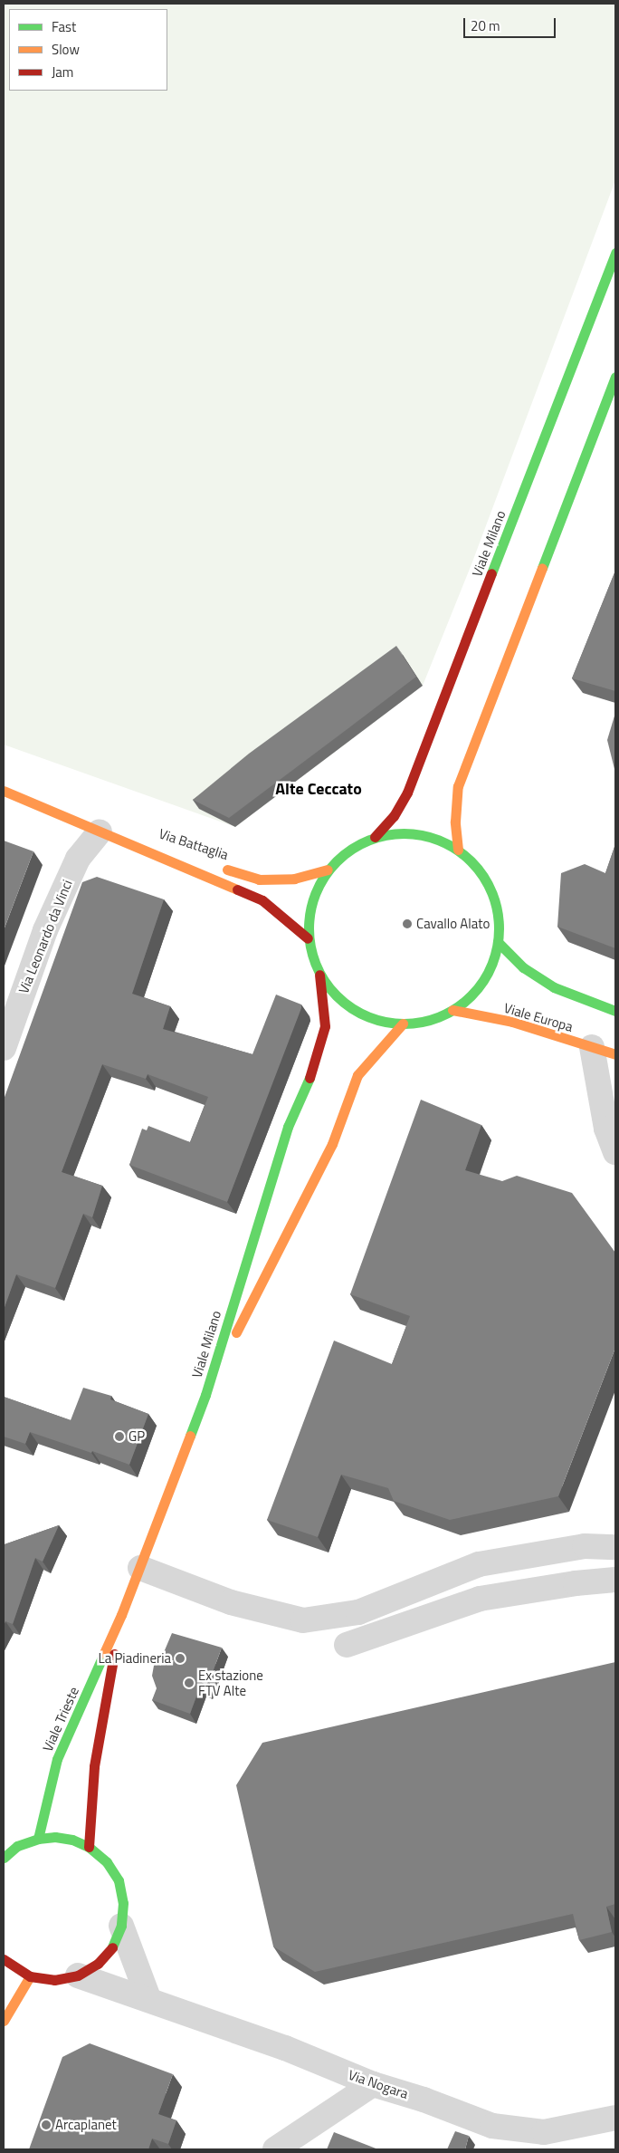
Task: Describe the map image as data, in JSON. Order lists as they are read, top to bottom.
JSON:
{
  "streets": {
    "main road": [
      "Viale Milano",
      "Via Battaglia",
      "Viale Europa",
      "Viale Trieste"
    ],
    "street": ["Via Leonardo da Vinci", "Via Nogara"]
  },
  "crossings": [
    ["Viale Milano", "Via Battaglia"],
    ["Viale Milano", "Viale Europa"],
    ["Viale Milano", "Viale Trieste"],
    ["Via Battaglia", "Via Leonardo da Vinci"]
  ],
  "districts": ["Alte Ceccato"],
  "places": [
    "Cavallo Alato",
    "GP",
    "La Piadineria",
    "Ex stazione FTV Alte",
    "Arcaplanet"
  ],
  "legend": ["Fast", "Slow", "Jam"],
  "scale_bar": "20 m"
}
